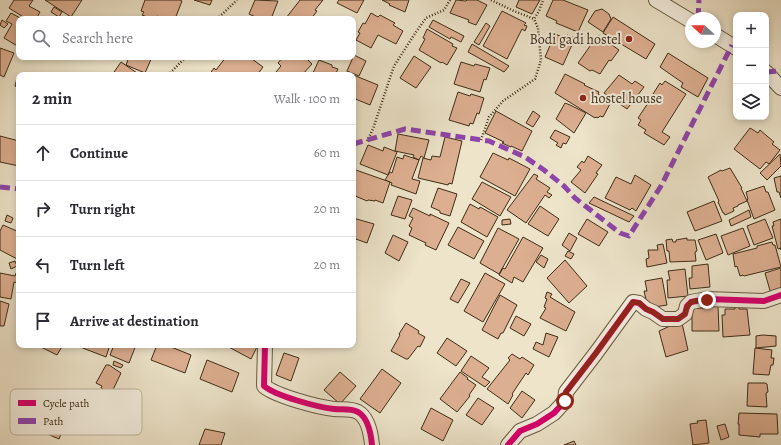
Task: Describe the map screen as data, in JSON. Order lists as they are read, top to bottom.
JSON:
{
  "places": ["Bodi gadi hostel", "hostel house"],
  "legend": ["Cycle path", "Path"],
  "north": "left",
  "page": {
    "map_buttons": ["+", "−"],
    "search": "Search here",
    "heading": ["2 min", "Walk · 100 m"],
    "list": [
      ["Continue", "60 m"],
      ["Turn right", "20 m"],
      ["Turn left", "20 m"],
      "Arrive at destination"
    ]
  }
}
